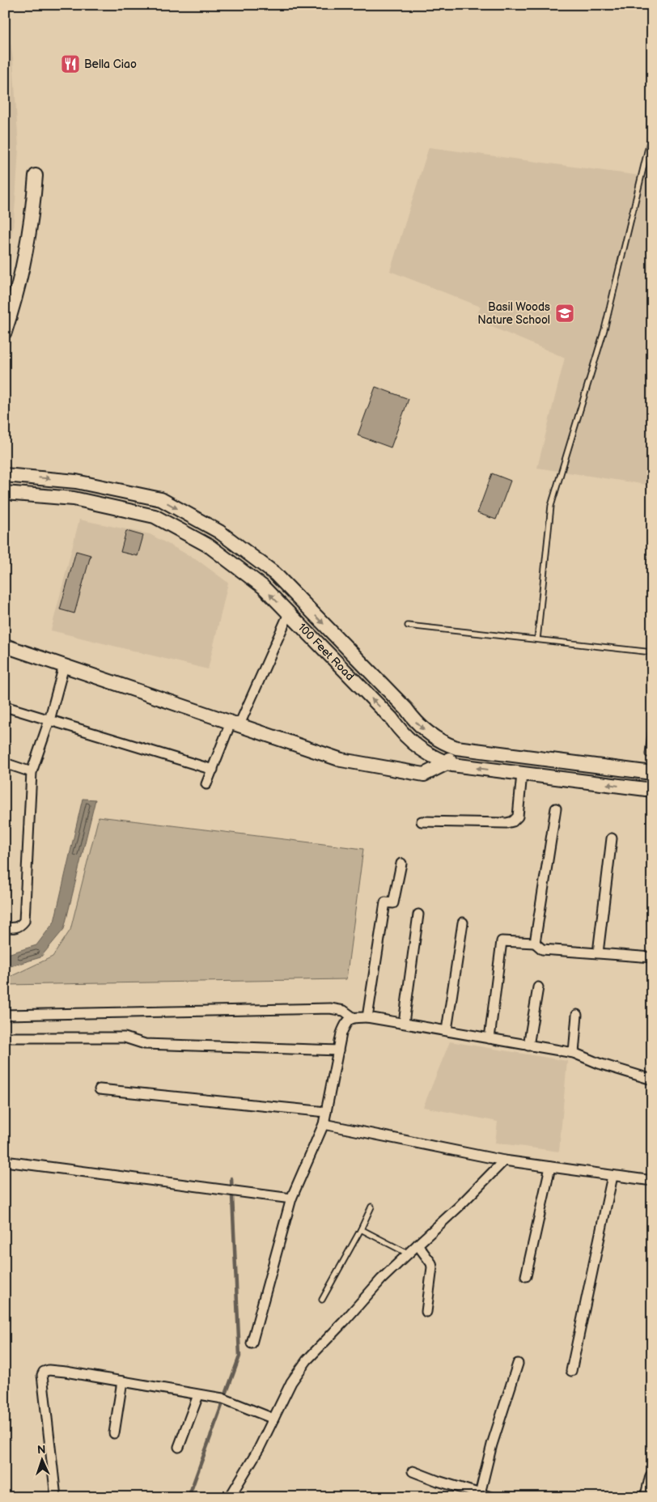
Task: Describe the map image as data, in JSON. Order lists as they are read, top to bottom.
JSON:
{
  "streets": {
    "main road": ["100 Feet Road"]
  },
  "places": {
    "restaurant": ["Bella Ciao"],
    "school or university": ["Basil Woods Nature School"]
  },
  "north": "top"
}
